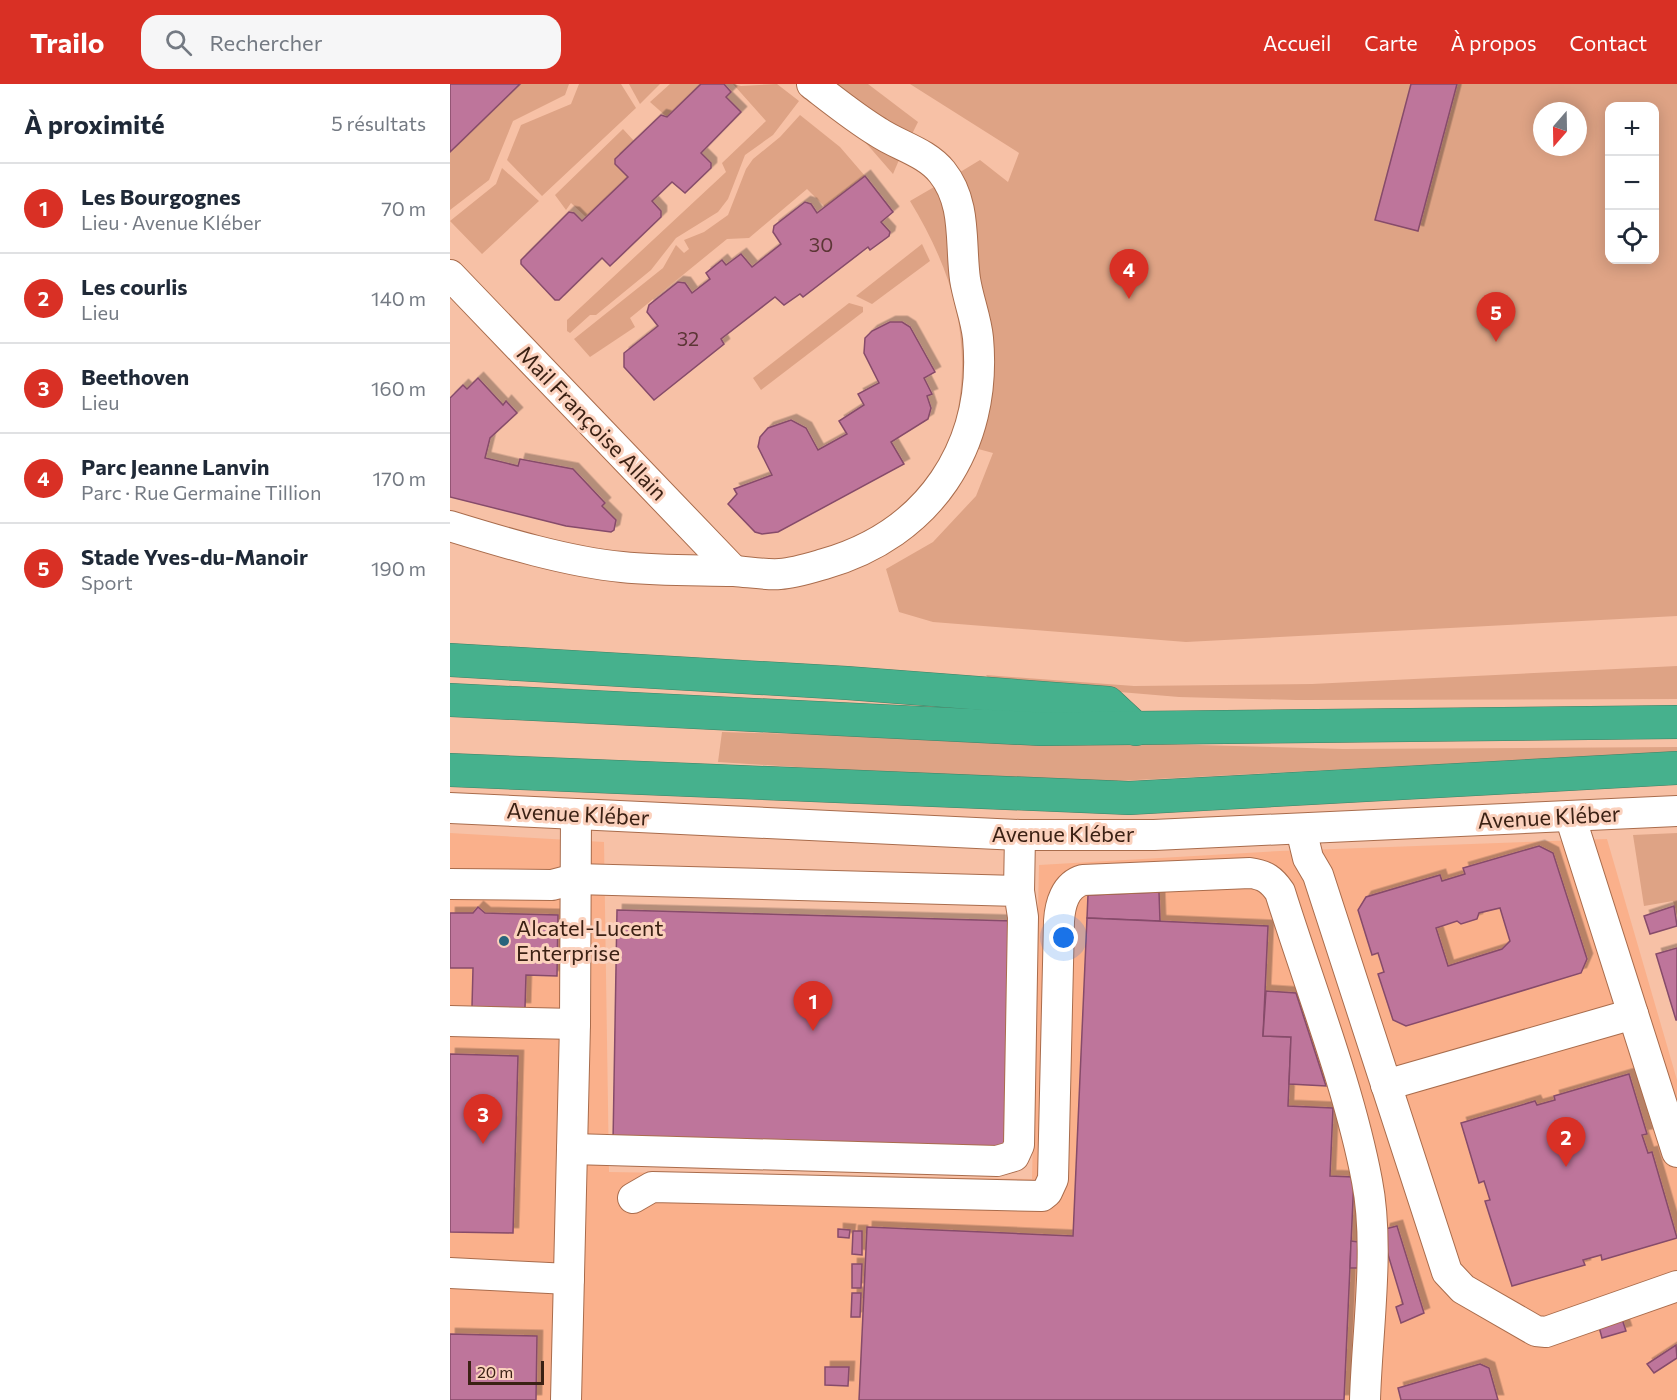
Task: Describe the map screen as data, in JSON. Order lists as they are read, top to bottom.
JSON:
{
  "streets": {
    "street": ["Mail Françoise Allain", "Avenue Kléber"]
  },
  "places": ["Alcatel-Lucent Enterprise"],
  "house_numbers": ["30", "32"],
  "scale_bar": "20 m",
  "north": "bottom",
  "page": {
    "header": "Trailo",
    "search": "Rechercher",
    "nav": [
      "Accueil",
      "Carte",
      "À propos",
      "Contact"
    ],
    "heading": ["À proximité", "5 résultats"],
    "map_buttons": ["+", "−"],
    "list": [
      {
        "mark": "1",
        "name": "Les Bourgognes",
        "note": "Lieu · Avenue Kléber",
        "value": "70 m"
      },
      {
        "mark": "2",
        "name": "Les courlis",
        "note": "Lieu",
        "value": "140 m"
      },
      {
        "mark": "3",
        "name": "Beethoven",
        "note": "Lieu",
        "value": "160 m"
      },
      {
        "mark": "4",
        "name": "Parc Jeanne Lanvin",
        "note": "Parc · Rue Germaine Tillion",
        "value": "170 m"
      },
      {
        "mark": "5",
        "name": "Stade Yves-du-Manoir",
        "note": "Sport",
        "value": "190 m"
      }
    ],
    "pins": [
      "4",
      "5",
      "1",
      "3",
      "2"
    ],
    "scale": "20 m"
  }
}
